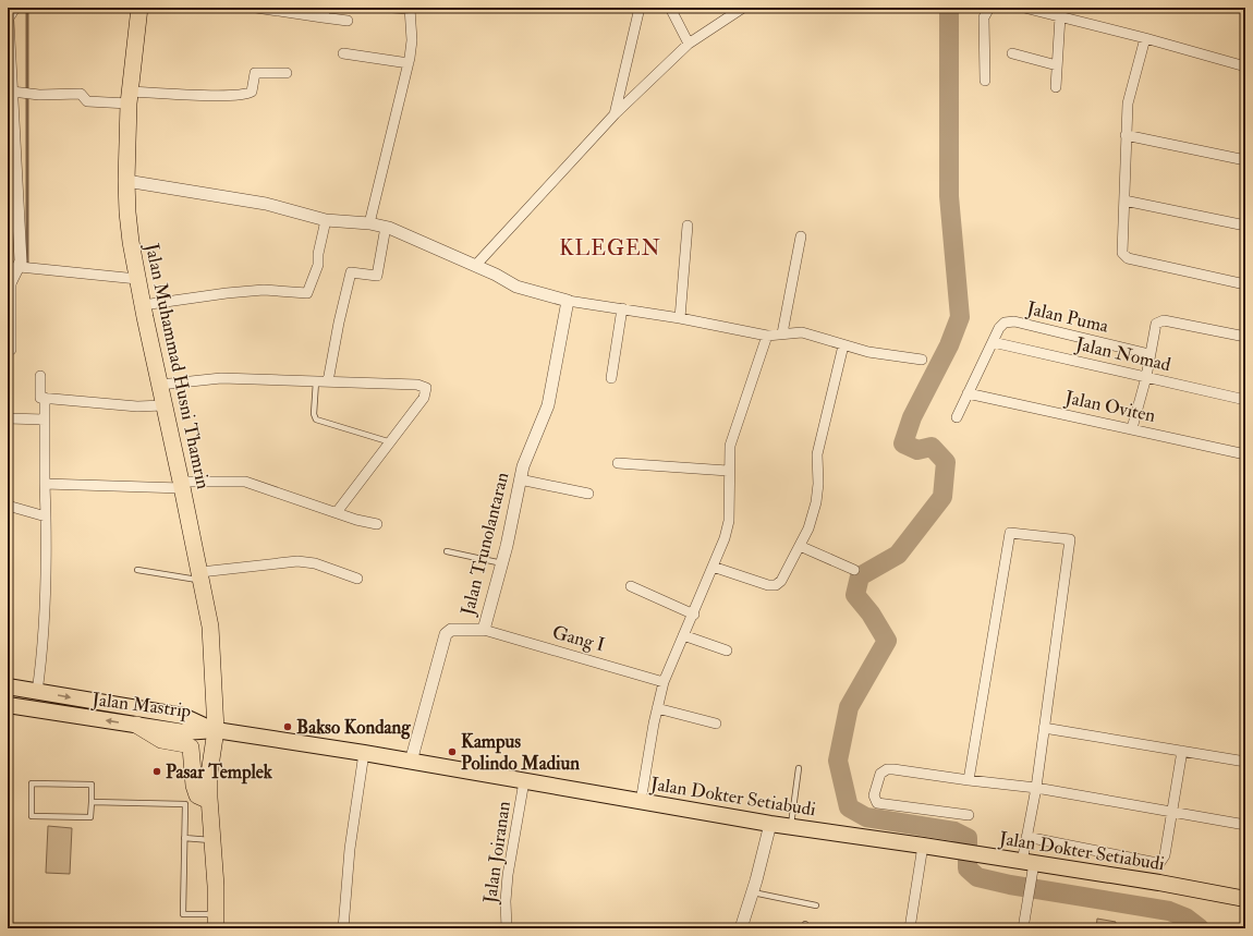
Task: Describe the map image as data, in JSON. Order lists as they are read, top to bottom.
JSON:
{
  "streets": {
    "highway": ["Jalan Muhammad Husni Thamrin"],
    "main road": ["Jalan Mastrip", "Jalan Dokter Setiabudi"],
    "street": [
      "Jalan Puma",
      "Jalan Nomad",
      "Jalan Oviten",
      "Jalan Trunolantaran",
      "Gang I",
      "Jalan Joiranan"
    ]
  },
  "crossings": [
    ["Jalan Puma", "Jalan Nomad"],
    ["Jalan Puma", "Jalan Oviten"],
    ["Jalan Muhammad Husni Thamrin", "Jalan Mastrip"],
    ["Jalan Muhammad Husni Thamrin", "Jalan Dokter Setiabudi"],
    ["Jalan Trunolantaran", "Gang I"],
    ["Jalan Trunolantaran", "Jalan Dokter Setiabudi"],
    ["Jalan Mastrip", "Jalan Dokter Setiabudi"],
    ["Jalan Dokter Setiabudi", "Jalan Joiranan"]
  ],
  "districts": ["KLEGEN"],
  "places": ["Bakso Kondang", "Kampus Polindo Madiun", "Pasar Templek"]
}
